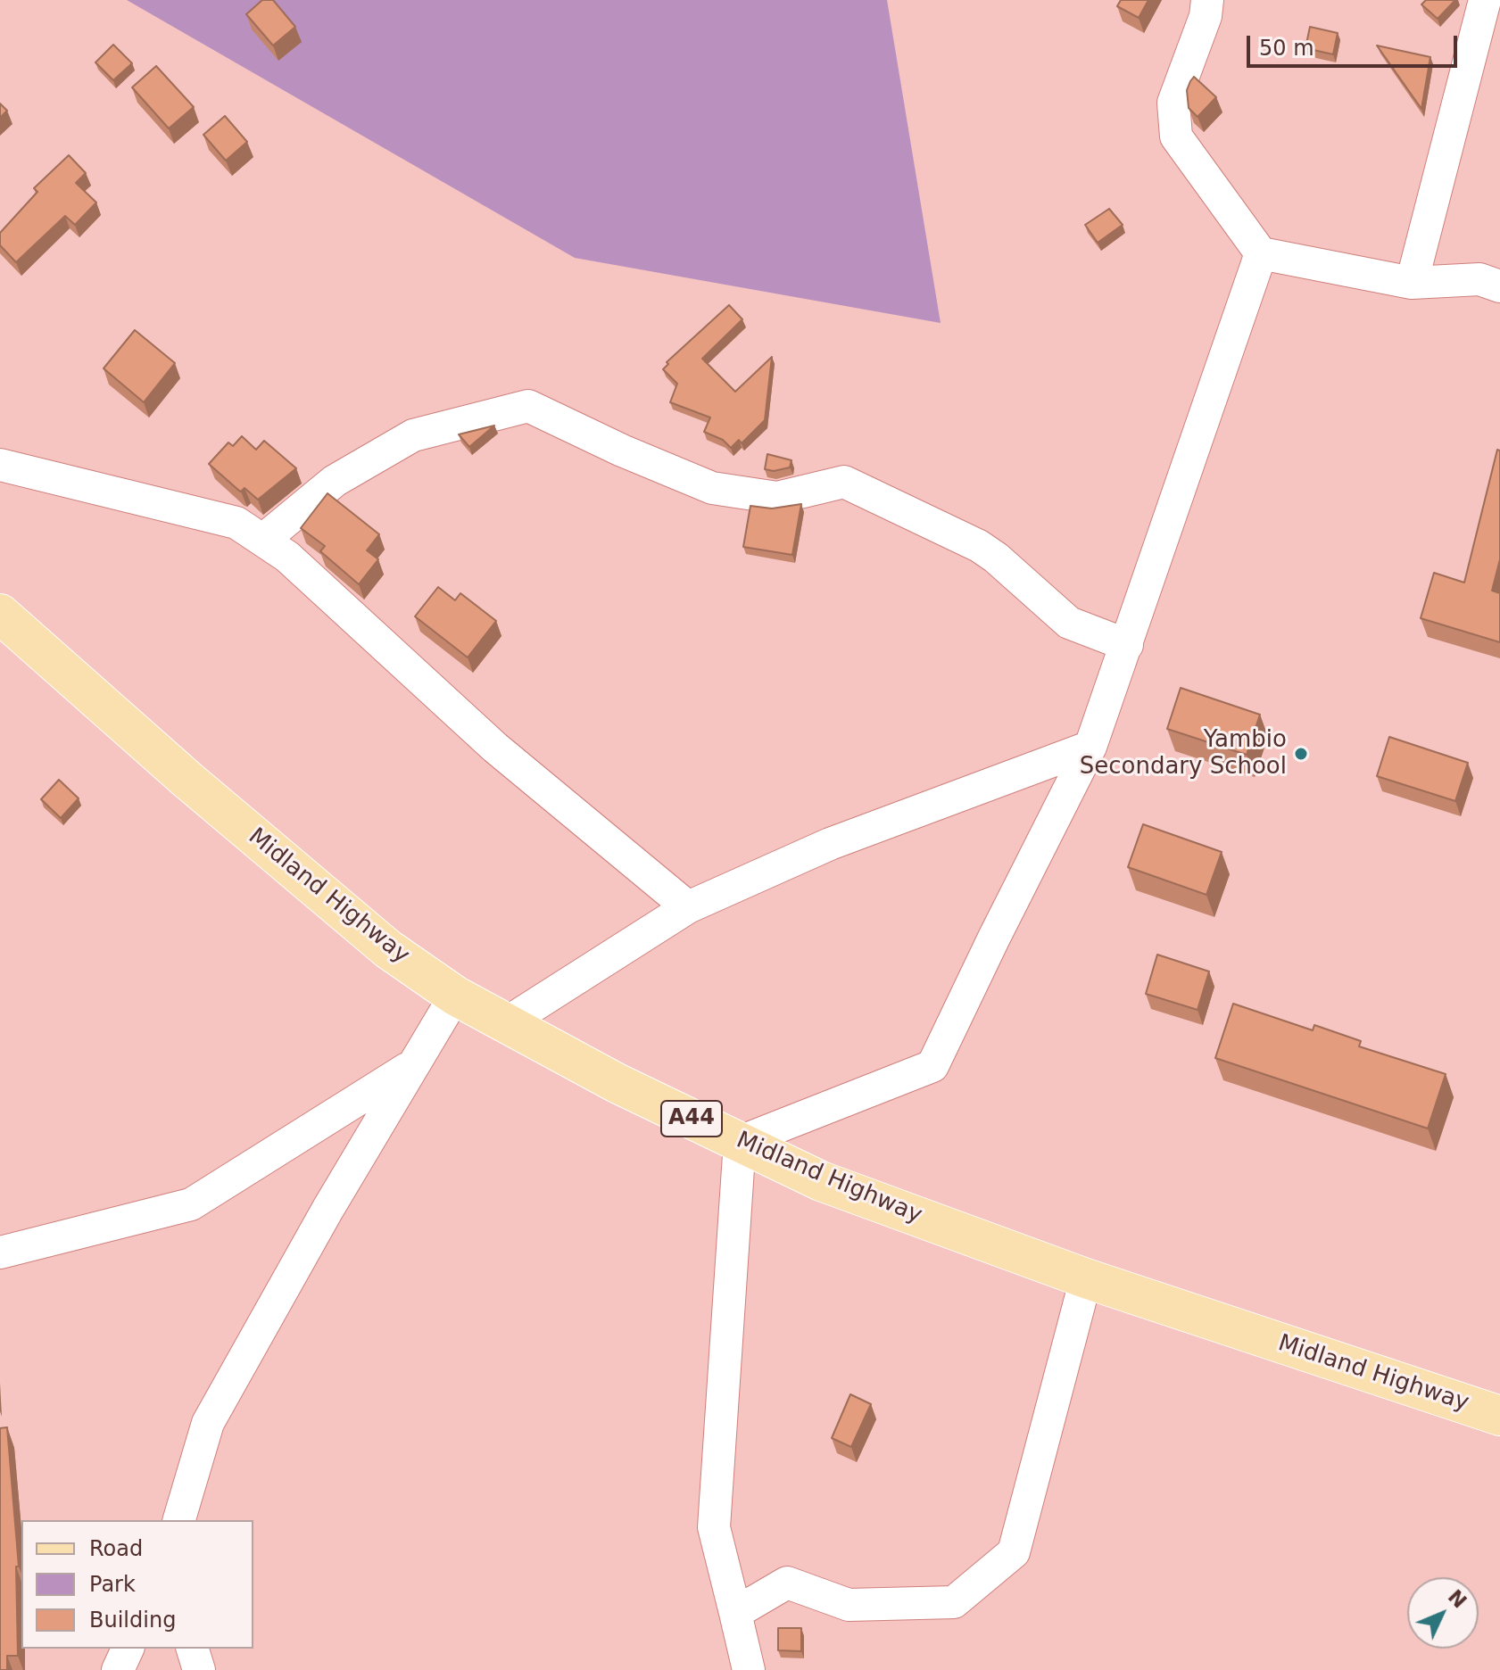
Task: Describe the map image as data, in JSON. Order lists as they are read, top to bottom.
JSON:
{
  "streets": {
    "main road": ["Midland Highway", "A44"]
  },
  "places": ["Yambio Secondary School"],
  "legend": ["Road", "Park", "Building"],
  "scale_bar": "50 m",
  "north": "top right"
}
